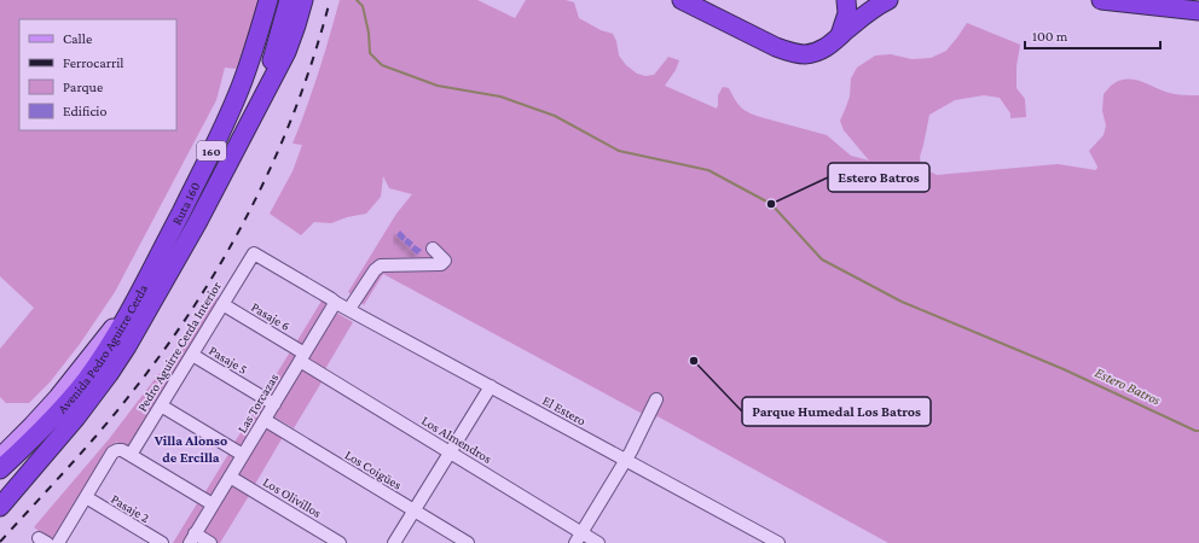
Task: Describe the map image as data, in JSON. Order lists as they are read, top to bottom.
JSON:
{
  "streets": {
    "highway": ["160", "Ruta 160", "Avenida Pedro Aguirre Cerda"],
    "street": [
      "Pasaje 6",
      "Pedro Aguirre Cerda Interior",
      "Pasaje 5",
      "Las Torcazas",
      "El Estero",
      "Los Almendros",
      "Los Coigües",
      "Los Olivillos",
      "Pasaje 2"
    ]
  },
  "crossings": [
    ["Ruta 160", "Avenida Pedro Aguirre Cerda"],
    ["Pasaje 6", "Pedro Aguirre Cerda Interior"],
    ["Pasaje 6", "Las Torcazas"],
    ["Pasaje 6", "Los Almendros"],
    ["Pedro Aguirre Cerda Interior", "Pasaje 5"],
    ["Pedro Aguirre Cerda Interior", "El Estero"],
    ["Pasaje 5", "Las Torcazas"],
    ["Las Torcazas", "El Estero"],
    ["Las Torcazas", "Los Almendros"],
    ["Las Torcazas", "Los Coigües"],
    ["Las Torcazas", "Los Olivillos"]
  ],
  "districts": ["Villa Alonso de Ercilla"],
  "water": ["Estero Batros"],
  "places": ["Estero Batros", "Parque Humedal Los Batros"],
  "legend": [
    "Calle",
    "Ferrocarril",
    "Parque",
    "Edificio"
  ],
  "scale_bar": "100 m"
}
